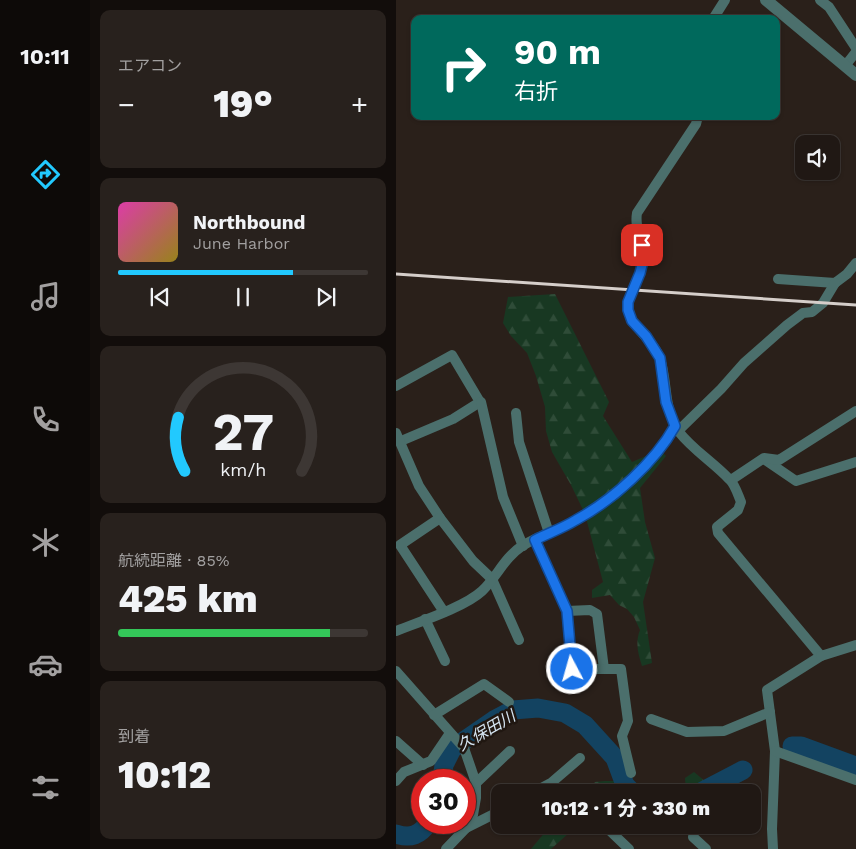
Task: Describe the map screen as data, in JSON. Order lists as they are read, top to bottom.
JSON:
{
  "water": ["久保田川"],
  "page": {
    "tabs": "10:11",
    "tile": [
      "エアコン",
      ["航続距離 · 85%", "425 km"],
      ["到着", "10:12"]
    ],
    "turn": ["90 m", "右折"],
    "heat": ["−", "19°", "+"],
    "song": ["Northbound", "June Harbor"],
    "limit": "30",
    "trip": "10:12 · 1 分 · 330 m",
    "gauge": ["27", "km/h"]
  }
}
